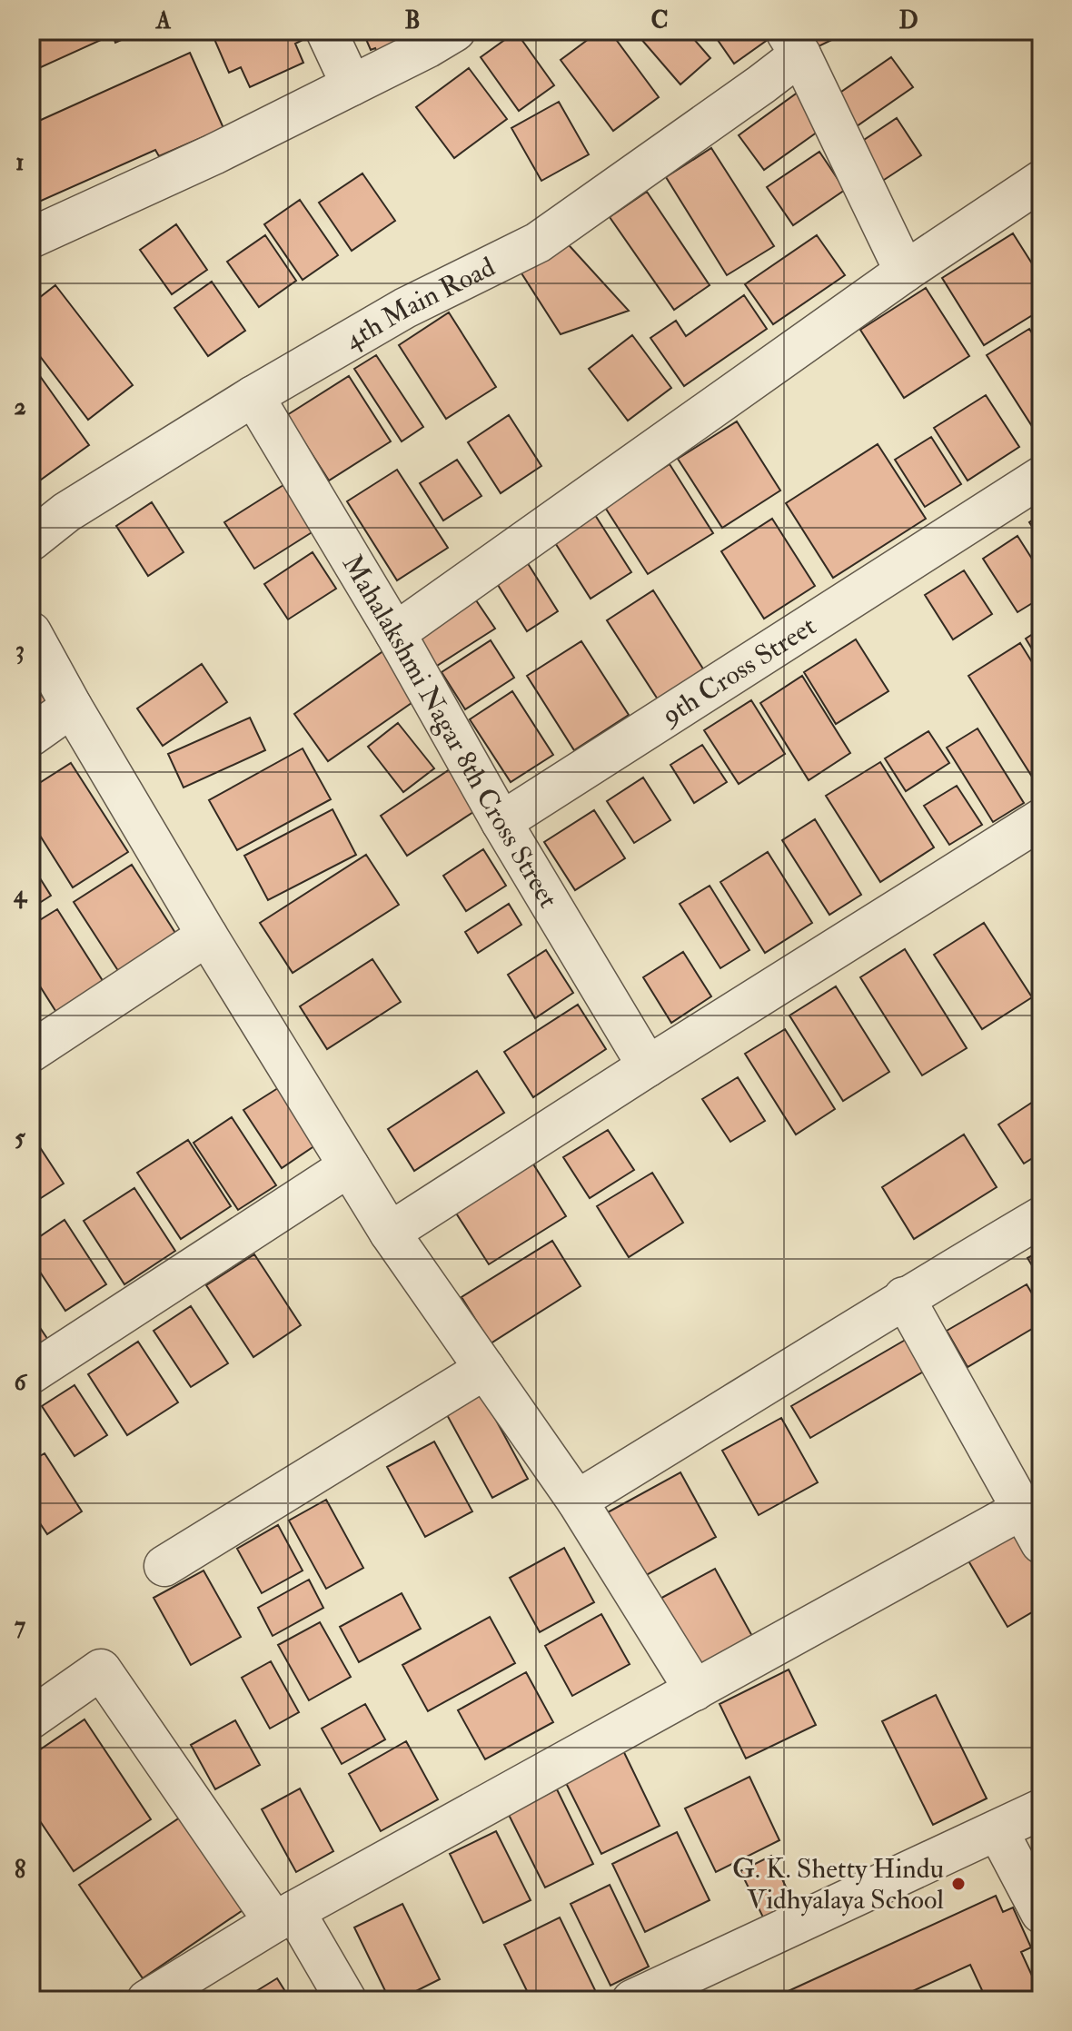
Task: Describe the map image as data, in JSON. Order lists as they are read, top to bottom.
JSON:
{
  "streets": {
    "street": ["4th Main Road", "9th Cross Street", "Mahalakshmi Nagar 8th Cross Street"]
  },
  "crossings": [
    ["4th Main Road", "Mahalakshmi Nagar 8th Cross Street"],
    ["9th Cross Street", "Mahalakshmi Nagar 8th Cross Street"]
  ],
  "places": ["G. K. Shetty Hindu Vidhyalaya School"],
  "grid": {
    "columns": [
      "A",
      "B",
      "C",
      "D"
    ],
    "rows": [
      "1",
      "2",
      "3",
      "4",
      "5",
      "6",
      "7",
      "8"
    ]
  }
}
